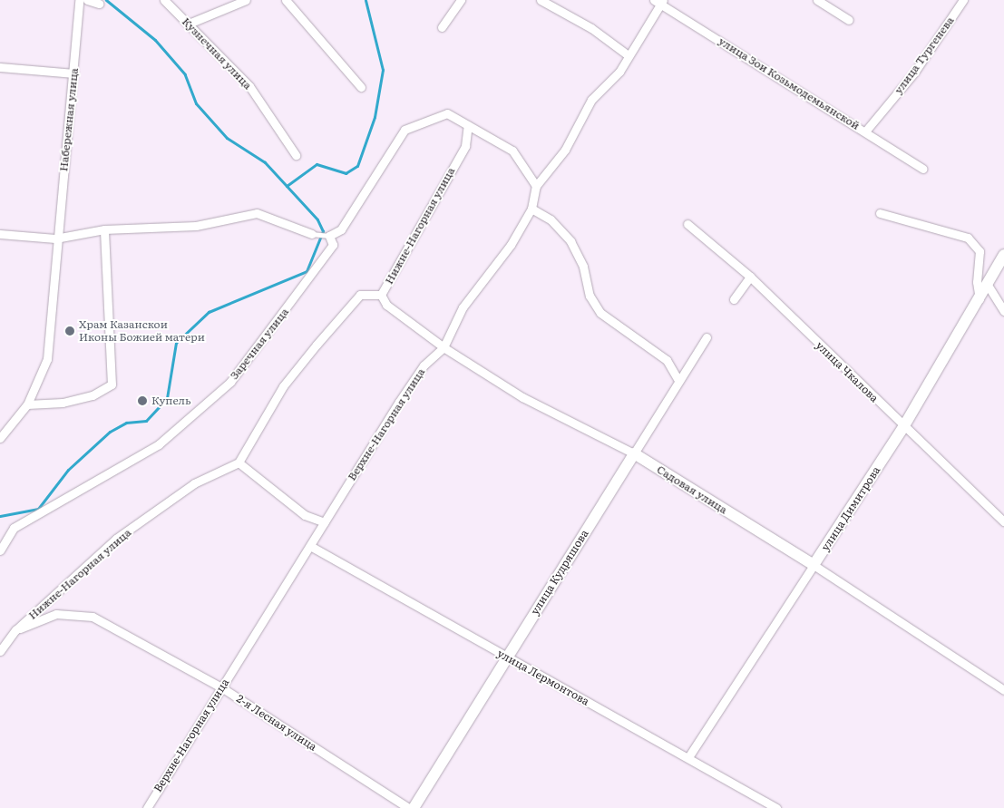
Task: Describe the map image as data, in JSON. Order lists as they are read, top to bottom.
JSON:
{
  "streets": {
    "street": [
      "Кузнечная улица",
      "улица Тургенева",
      "улица Зои Козьмодемьянской",
      "Набережная улица",
      "Нижне-Нагорная улица",
      "Заречная улица",
      "улица Чкалова",
      "Верхне-Нагорная улица",
      "Садовая улица",
      "улица Димитрова",
      "улица Кудряшова",
      "улица Лермонтова",
      "2-я Лесная улица"
    ]
  },
  "crossings": [
    ["улица Тургенева", "улица Зои Козьмодемьянской"],
    ["улица Зои Козьмодемьянской", "Верхне-Нагорная улица"],
    ["Нижне-Нагорная улица", "Садовая улица"],
    ["Нижне-Нагорная улица", "2-я Лесная улица"],
    ["улица Чкалова", "улица Димитрова"],
    ["Верхне-Нагорная улица", "Садовая улица"],
    ["Верхне-Нагорная улица", "улица Лермонтова"],
    ["Верхне-Нагорная улица", "2-я Лесная улица"],
    ["Садовая улица", "улица Димитрова"],
    ["Садовая улица", "улица Кудряшова"],
    ["улица Димитрова", "улица Лермонтова"],
    ["улица Кудряшова", "улица Лермонтова"]
  ],
  "places": ["Храм Казанскои Иконы Божией матери", "Купель"]
}
